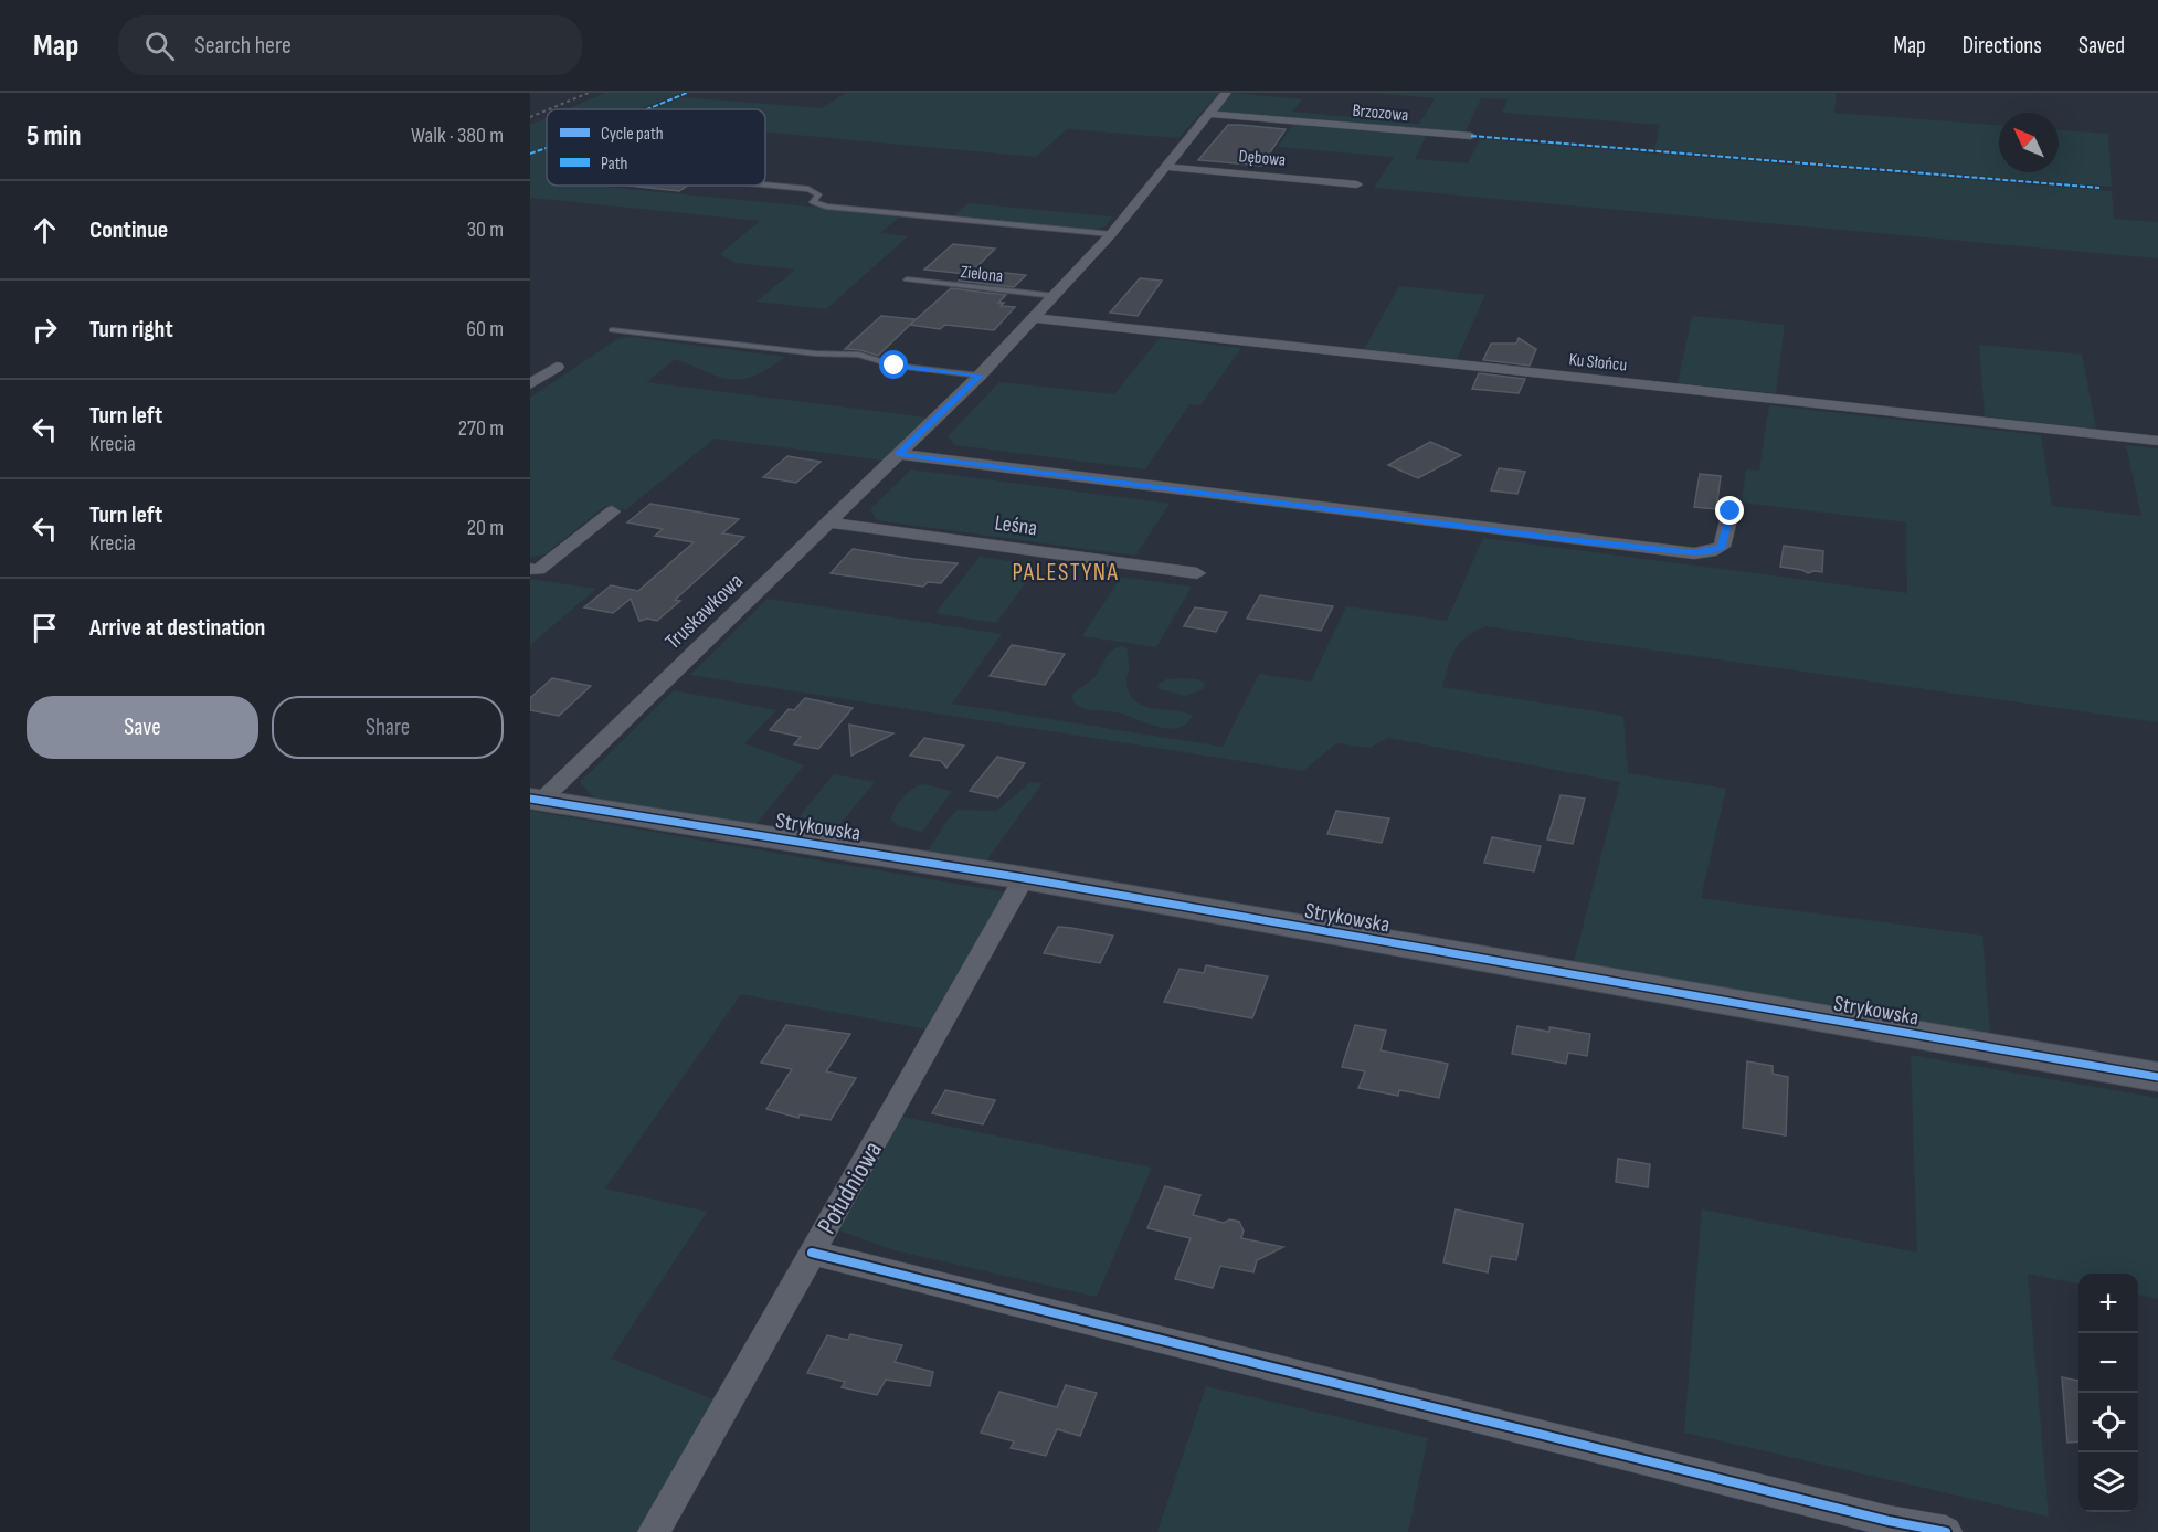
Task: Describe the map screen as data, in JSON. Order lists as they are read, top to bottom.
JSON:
{
  "streets": {
    "street": [
      "Brzozowa",
      "Dębowa",
      "Ku Słońcu",
      "Leśna",
      "Truskawkowa",
      "Strykowska",
      "Południowa"
    ],
    "lane": ["Zielona"]
  },
  "crossings": [
    ["Brzozowa", "Truskawkowa"],
    ["Dębowa", "Truskawkowa"],
    ["Zielona", "Truskawkowa"],
    ["Ku Słońcu", "Truskawkowa"],
    ["Leśna", "Truskawkowa"],
    ["Truskawkowa", "Strykowska"],
    ["Strykowska", "Południowa"]
  ],
  "districts": ["PALESTYNA"],
  "legend": ["Cycle path", "Path"],
  "north": "top left",
  "page": {
    "header": "Map",
    "search": "Search here",
    "nav": ["Map", "Directions", "Saved"],
    "heading": ["5 min", "Walk · 380 m"],
    "list": [
      ["Continue", "30 m"],
      ["Turn right", "60 m"],
      ["Turn left", "Krecia", "270 m"],
      ["Turn left", "Krecia", "20 m"],
      "Arrive at destination"
    ],
    "buttons": ["Save", "Share"],
    "map_buttons": ["+", "−"]
  }
}
